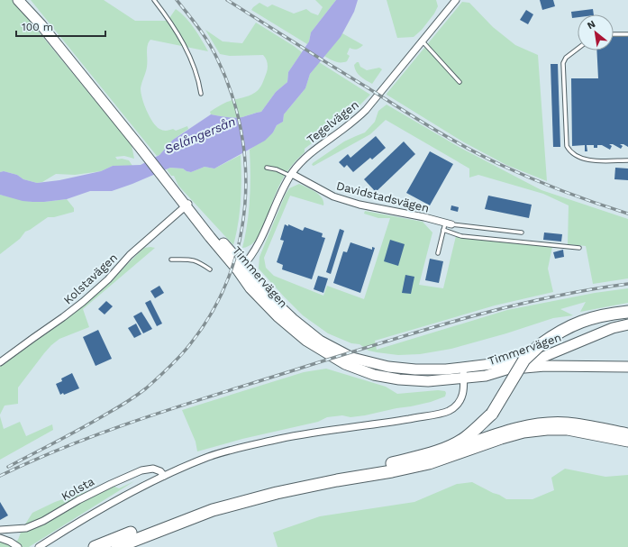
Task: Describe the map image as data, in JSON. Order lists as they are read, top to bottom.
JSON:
{
  "streets": {
    "main road": ["Timmervägen"],
    "street": [
      "Tegelvägen",
      "Davidstadsvägen",
      "Kolstavägen",
      "Kolsta"
    ]
  },
  "crossings": [
    ["Tegelvägen", "Davidstadsvägen"],
    ["Tegelvägen", "Timmervägen"],
    ["Timmervägen", "Kolstavägen"]
  ],
  "water": ["Selångersån"],
  "scale_bar": "100 m",
  "north": "top left"
}
